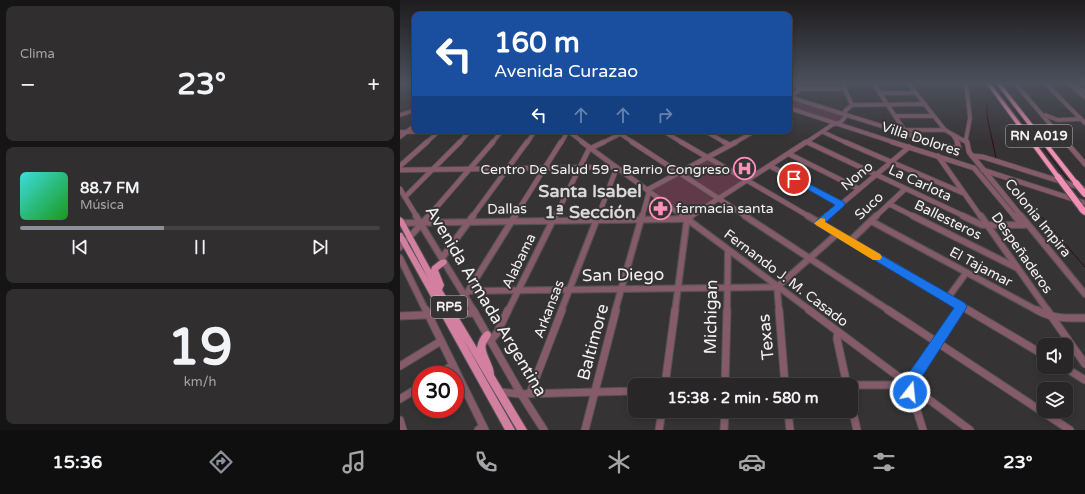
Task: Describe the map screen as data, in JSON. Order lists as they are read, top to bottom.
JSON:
{
  "streets": {
    "highway": ["RN A019"],
    "main road": ["RP5"],
    "street": [
      "Villa Dolores",
      "Nono",
      "La Carlota",
      "Suco",
      "Dallas",
      "Colonia Impira",
      "Ballesteros",
      "Despeñaderos",
      "Alabama",
      "El Tajamar",
      "San Diego",
      "Fernando J. M. Casado",
      "Avenida Armada Argentina",
      "Arkansas",
      "Michigan",
      "Texas",
      "Baltimore"
    ]
  },
  "crossings": [
    ["Villa Dolores", "Nono"],
    ["Villa Dolores", "La Carlota"],
    ["Villa Dolores", "Colonia Impira"],
    ["Villa Dolores", "Despeñaderos"],
    ["Nono", "La Carlota"],
    ["La Carlota", "Suco"],
    ["La Carlota", "Colonia Impira"],
    ["La Carlota", "Despeñaderos"],
    ["Suco", "Ballesteros"],
    ["Suco", "El Tajamar"],
    ["Dallas", "Alabama"],
    ["Dallas", "Fernando J. M. Casado"],
    ["Dallas", "Avenida Armada Argentina"],
    ["Dallas", "RP5"],
    ["Dallas", "Arkansas"],
    ["Dallas", "Baltimore"],
    ["Ballesteros", "Despeñaderos"],
    ["Despeñaderos", "El Tajamar"],
    ["Alabama", "San Diego"],
    ["Alabama", "Fernando J. M. Casado"],
    ["Alabama", "Avenida Armada Argentina"],
    ["San Diego", "Fernando J. M. Casado"],
    ["San Diego", "Avenida Armada Argentina"],
    ["San Diego", "Arkansas"],
    ["San Diego", "Michigan"],
    ["San Diego", "Texas"],
    ["San Diego", "Baltimore"],
    ["Fernando J. M. Casado", "Arkansas"],
    ["Fernando J. M. Casado", "Michigan"],
    ["Fernando J. M. Casado", "Texas"],
    ["Fernando J. M. Casado", "Baltimore"]
  ],
  "districts": ["Santa Isabel 1ª Sección"],
  "places": {
    "hospital": ["Centro De Salud 59 - Barrio Congreso"],
    "pharmacy": ["farmacia santa"]
  },
  "page": {
    "tile": [
      "Clima",
      ["19", "km/h"]
    ],
    "turn": ["160 m", "Avenida Curazao"],
    "heat": ["−", "23°", "+"],
    "song": ["88.7 FM", "Música"],
    "limit": "30",
    "trip": "15:38 · 2 min · 580 m",
    "tabs": ["15:36", "23°"]
  }
}
